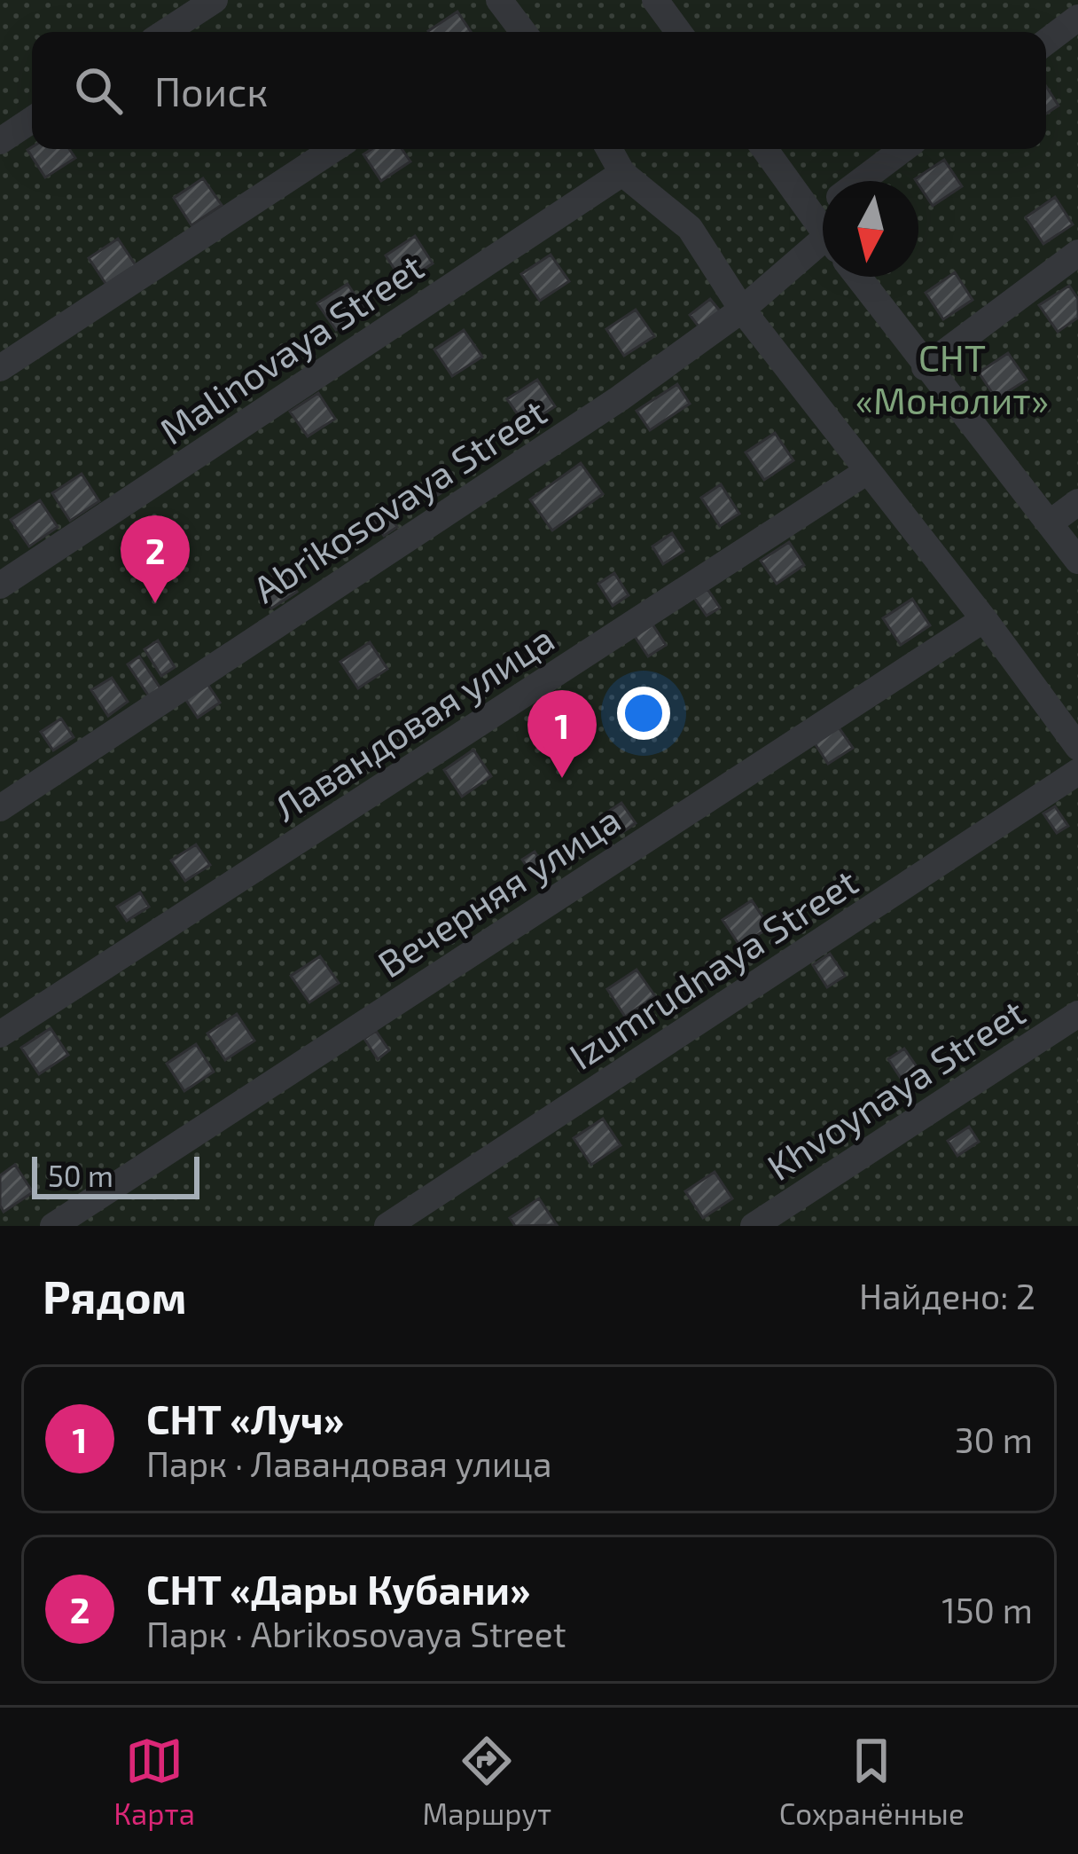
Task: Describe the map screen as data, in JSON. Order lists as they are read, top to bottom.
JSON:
{
  "streets": {
    "street": [
      "Malinovaya Street",
      "Abrikosovaya Street",
      "Лавандовая улица",
      "Вечерняя улица",
      "Izumrudnaya Street",
      "Khvoynaya Street"
    ]
  },
  "parks": ["СНТ «Монолит»"],
  "scale_bar": "50 m",
  "north": "bottom",
  "page": {
    "search": "Поиск",
    "pins": ["2", "1"],
    "scale": "50 m",
    "heading": ["Рядом", "Найдено: 2"],
    "list": [
      {
        "mark": "1",
        "name": "СНТ «Луч»",
        "note": "Парк · Лавандовая улица",
        "value": "30 m"
      },
      {
        "mark": "2",
        "name": "СНТ «Дары Кубани»",
        "note": "Парк · Abrikosovaya Street",
        "value": "150 m"
      }
    ],
    "nav": ["Карта", "Маршрут", "Сохранённые"]
  }
}
